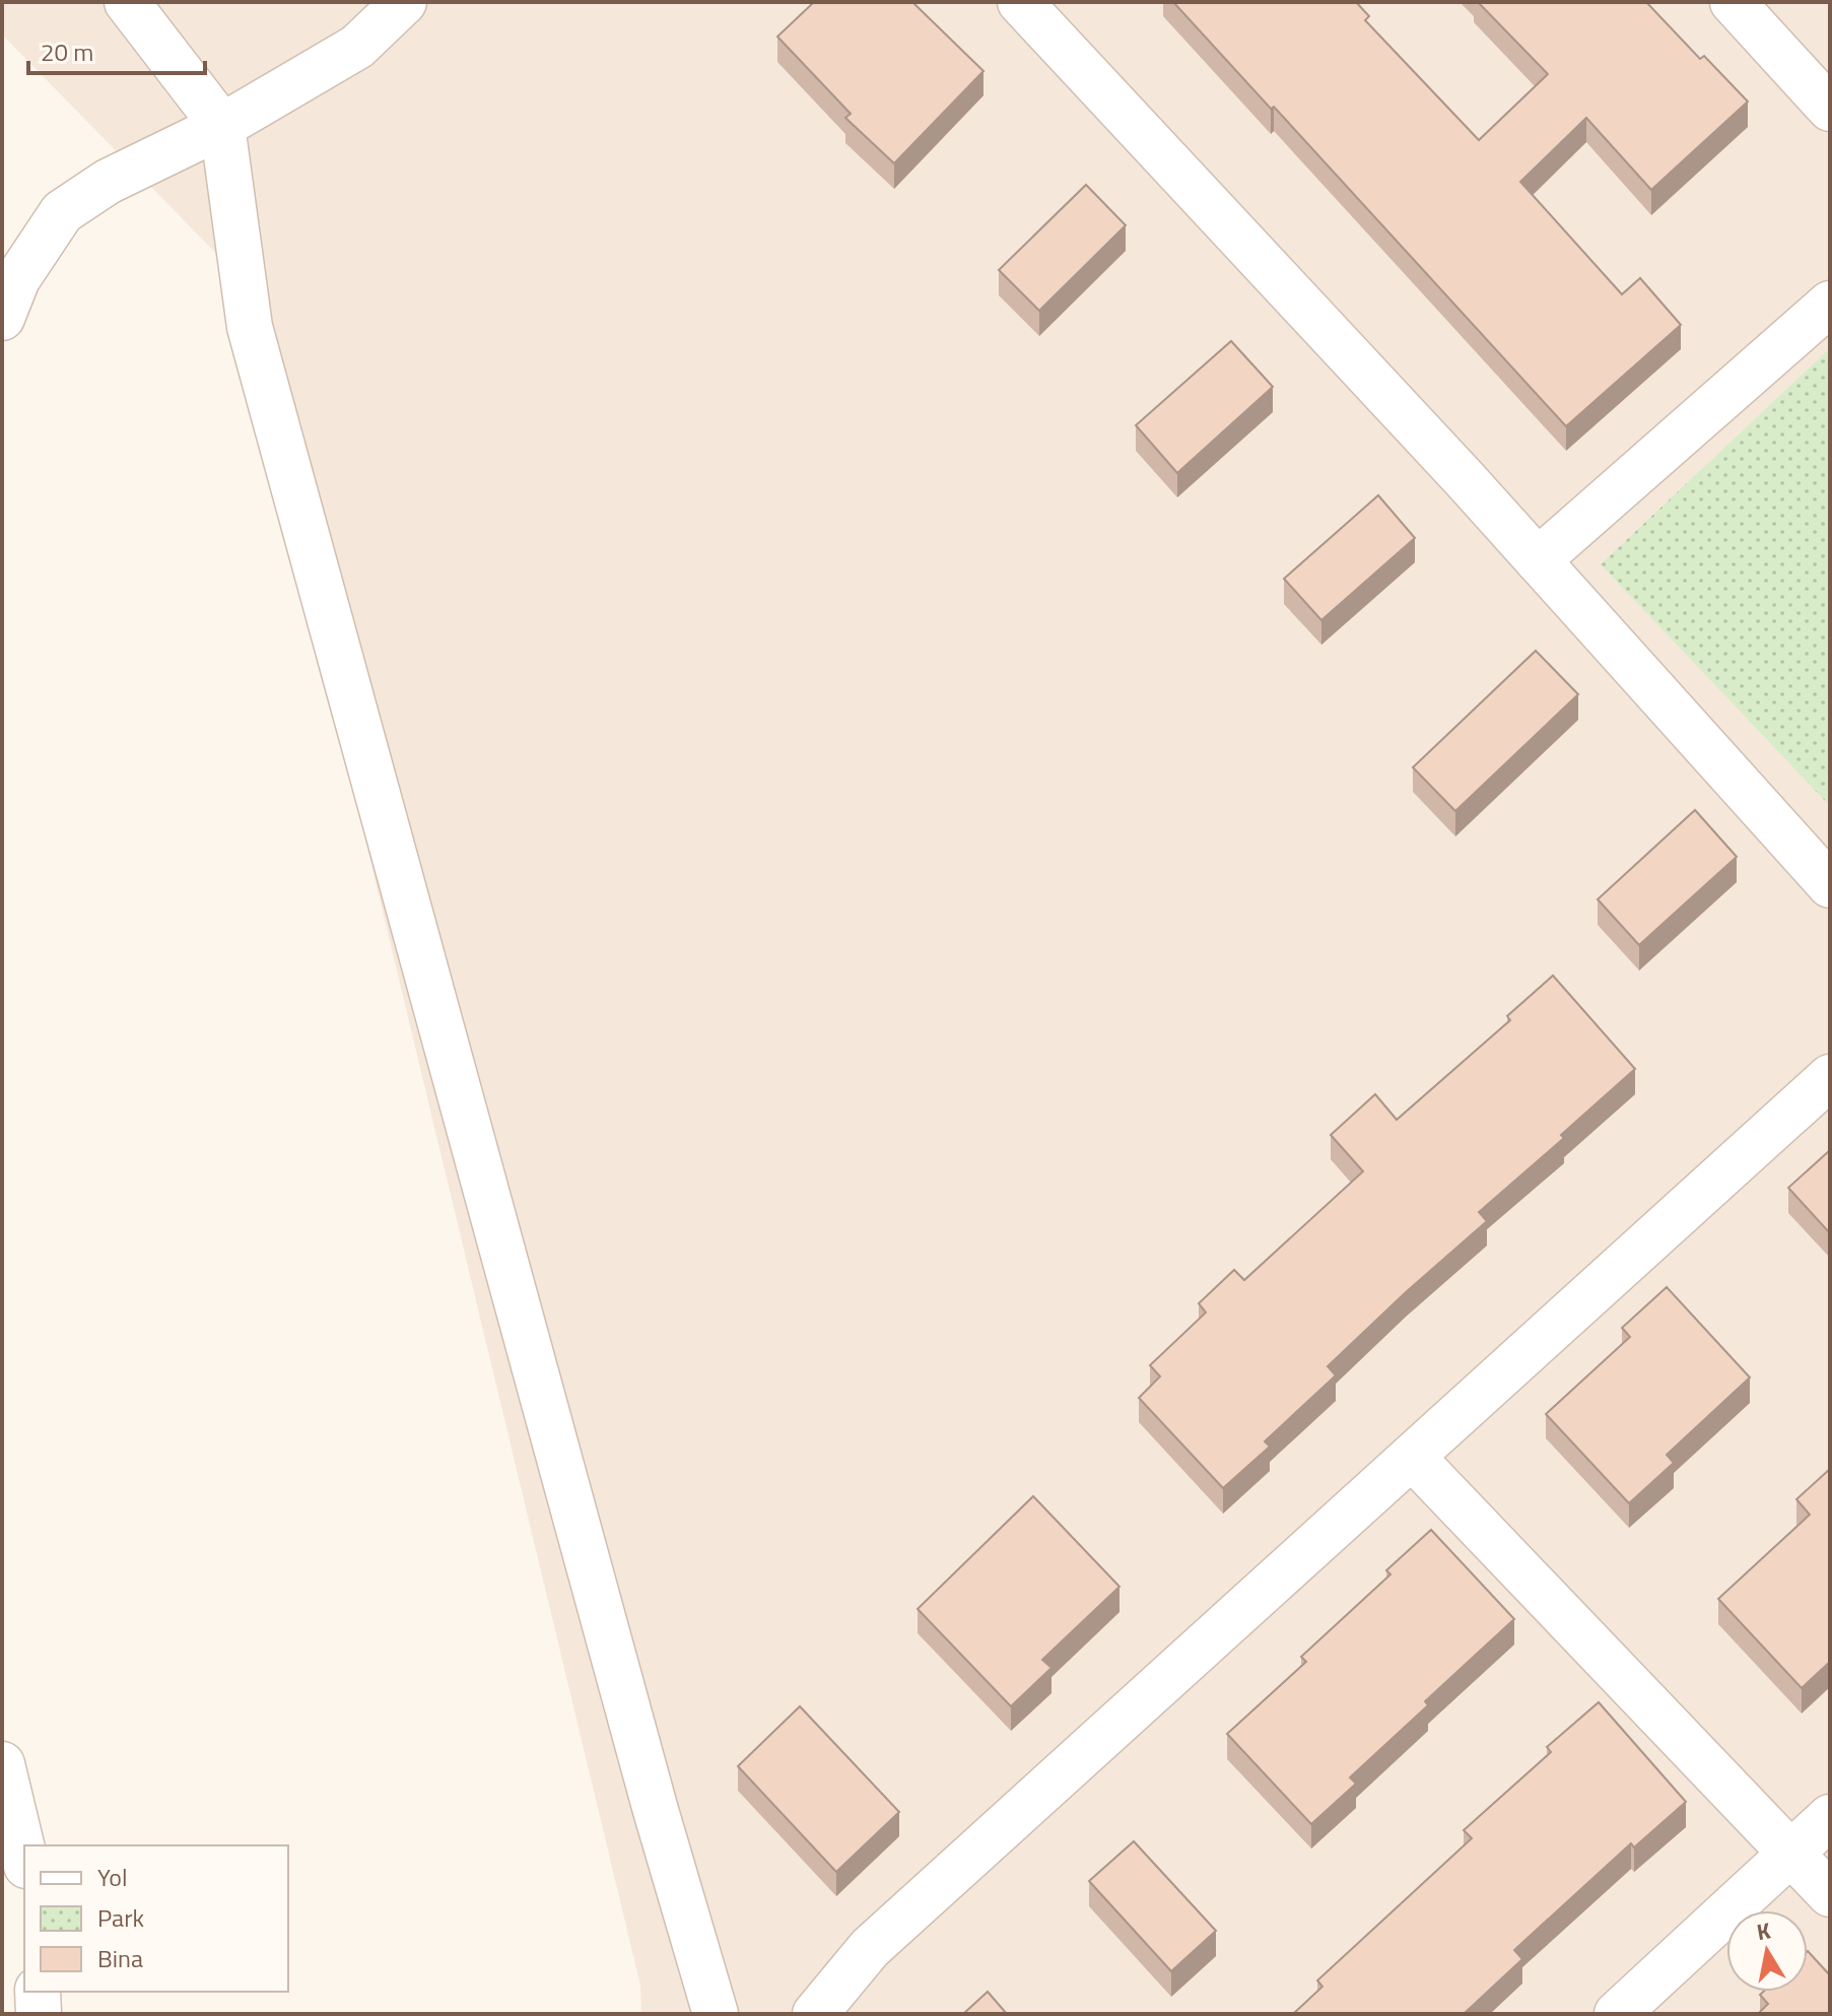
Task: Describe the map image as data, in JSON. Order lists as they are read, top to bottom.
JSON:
{
  "legend": ["Yol", "Park", "Bina"],
  "scale_bar": "20 m",
  "north": "top"
}
